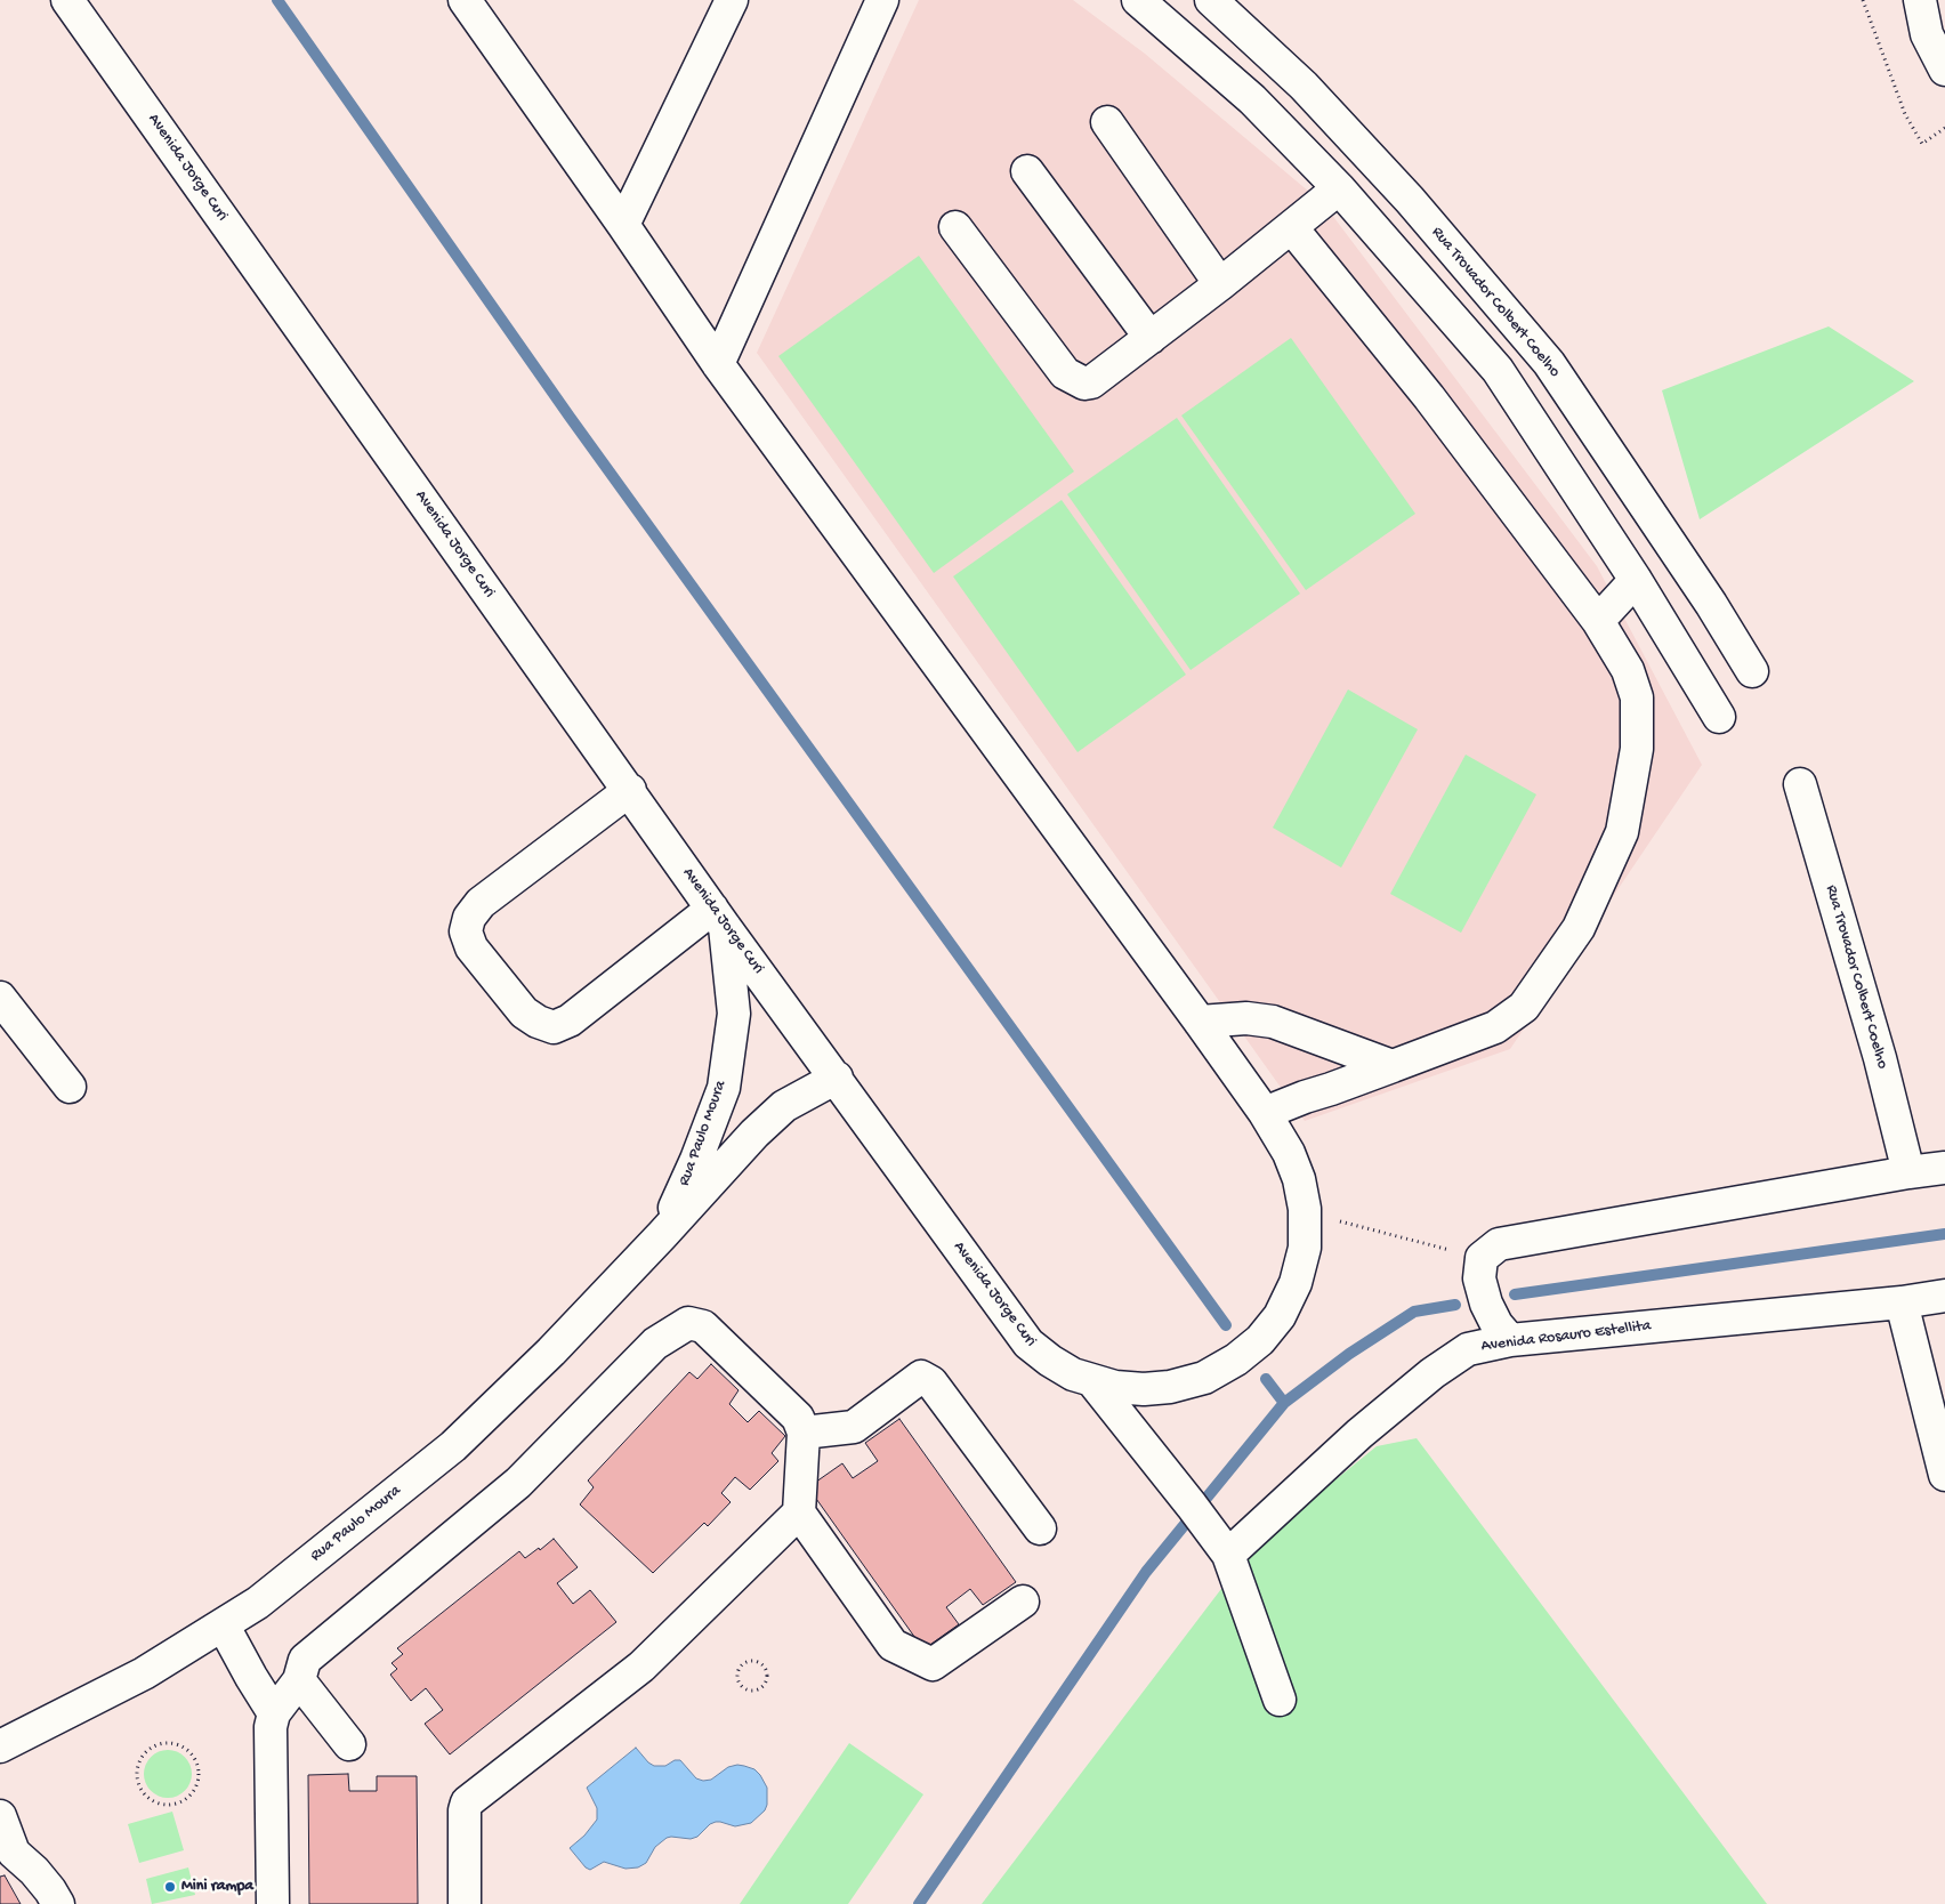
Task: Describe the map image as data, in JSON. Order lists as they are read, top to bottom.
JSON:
{
  "streets": {
    "street": [
      "Avenida Jorge Curi",
      "Rua Trovador Colbert Coelho",
      "Rua Paulo Moura",
      "Avenida Rosauro Estellita"
    ]
  },
  "crossings": [
    ["Avenida Jorge Curi", "Rua Paulo Moura"]
  ],
  "places": ["Mini rampa"]
}
